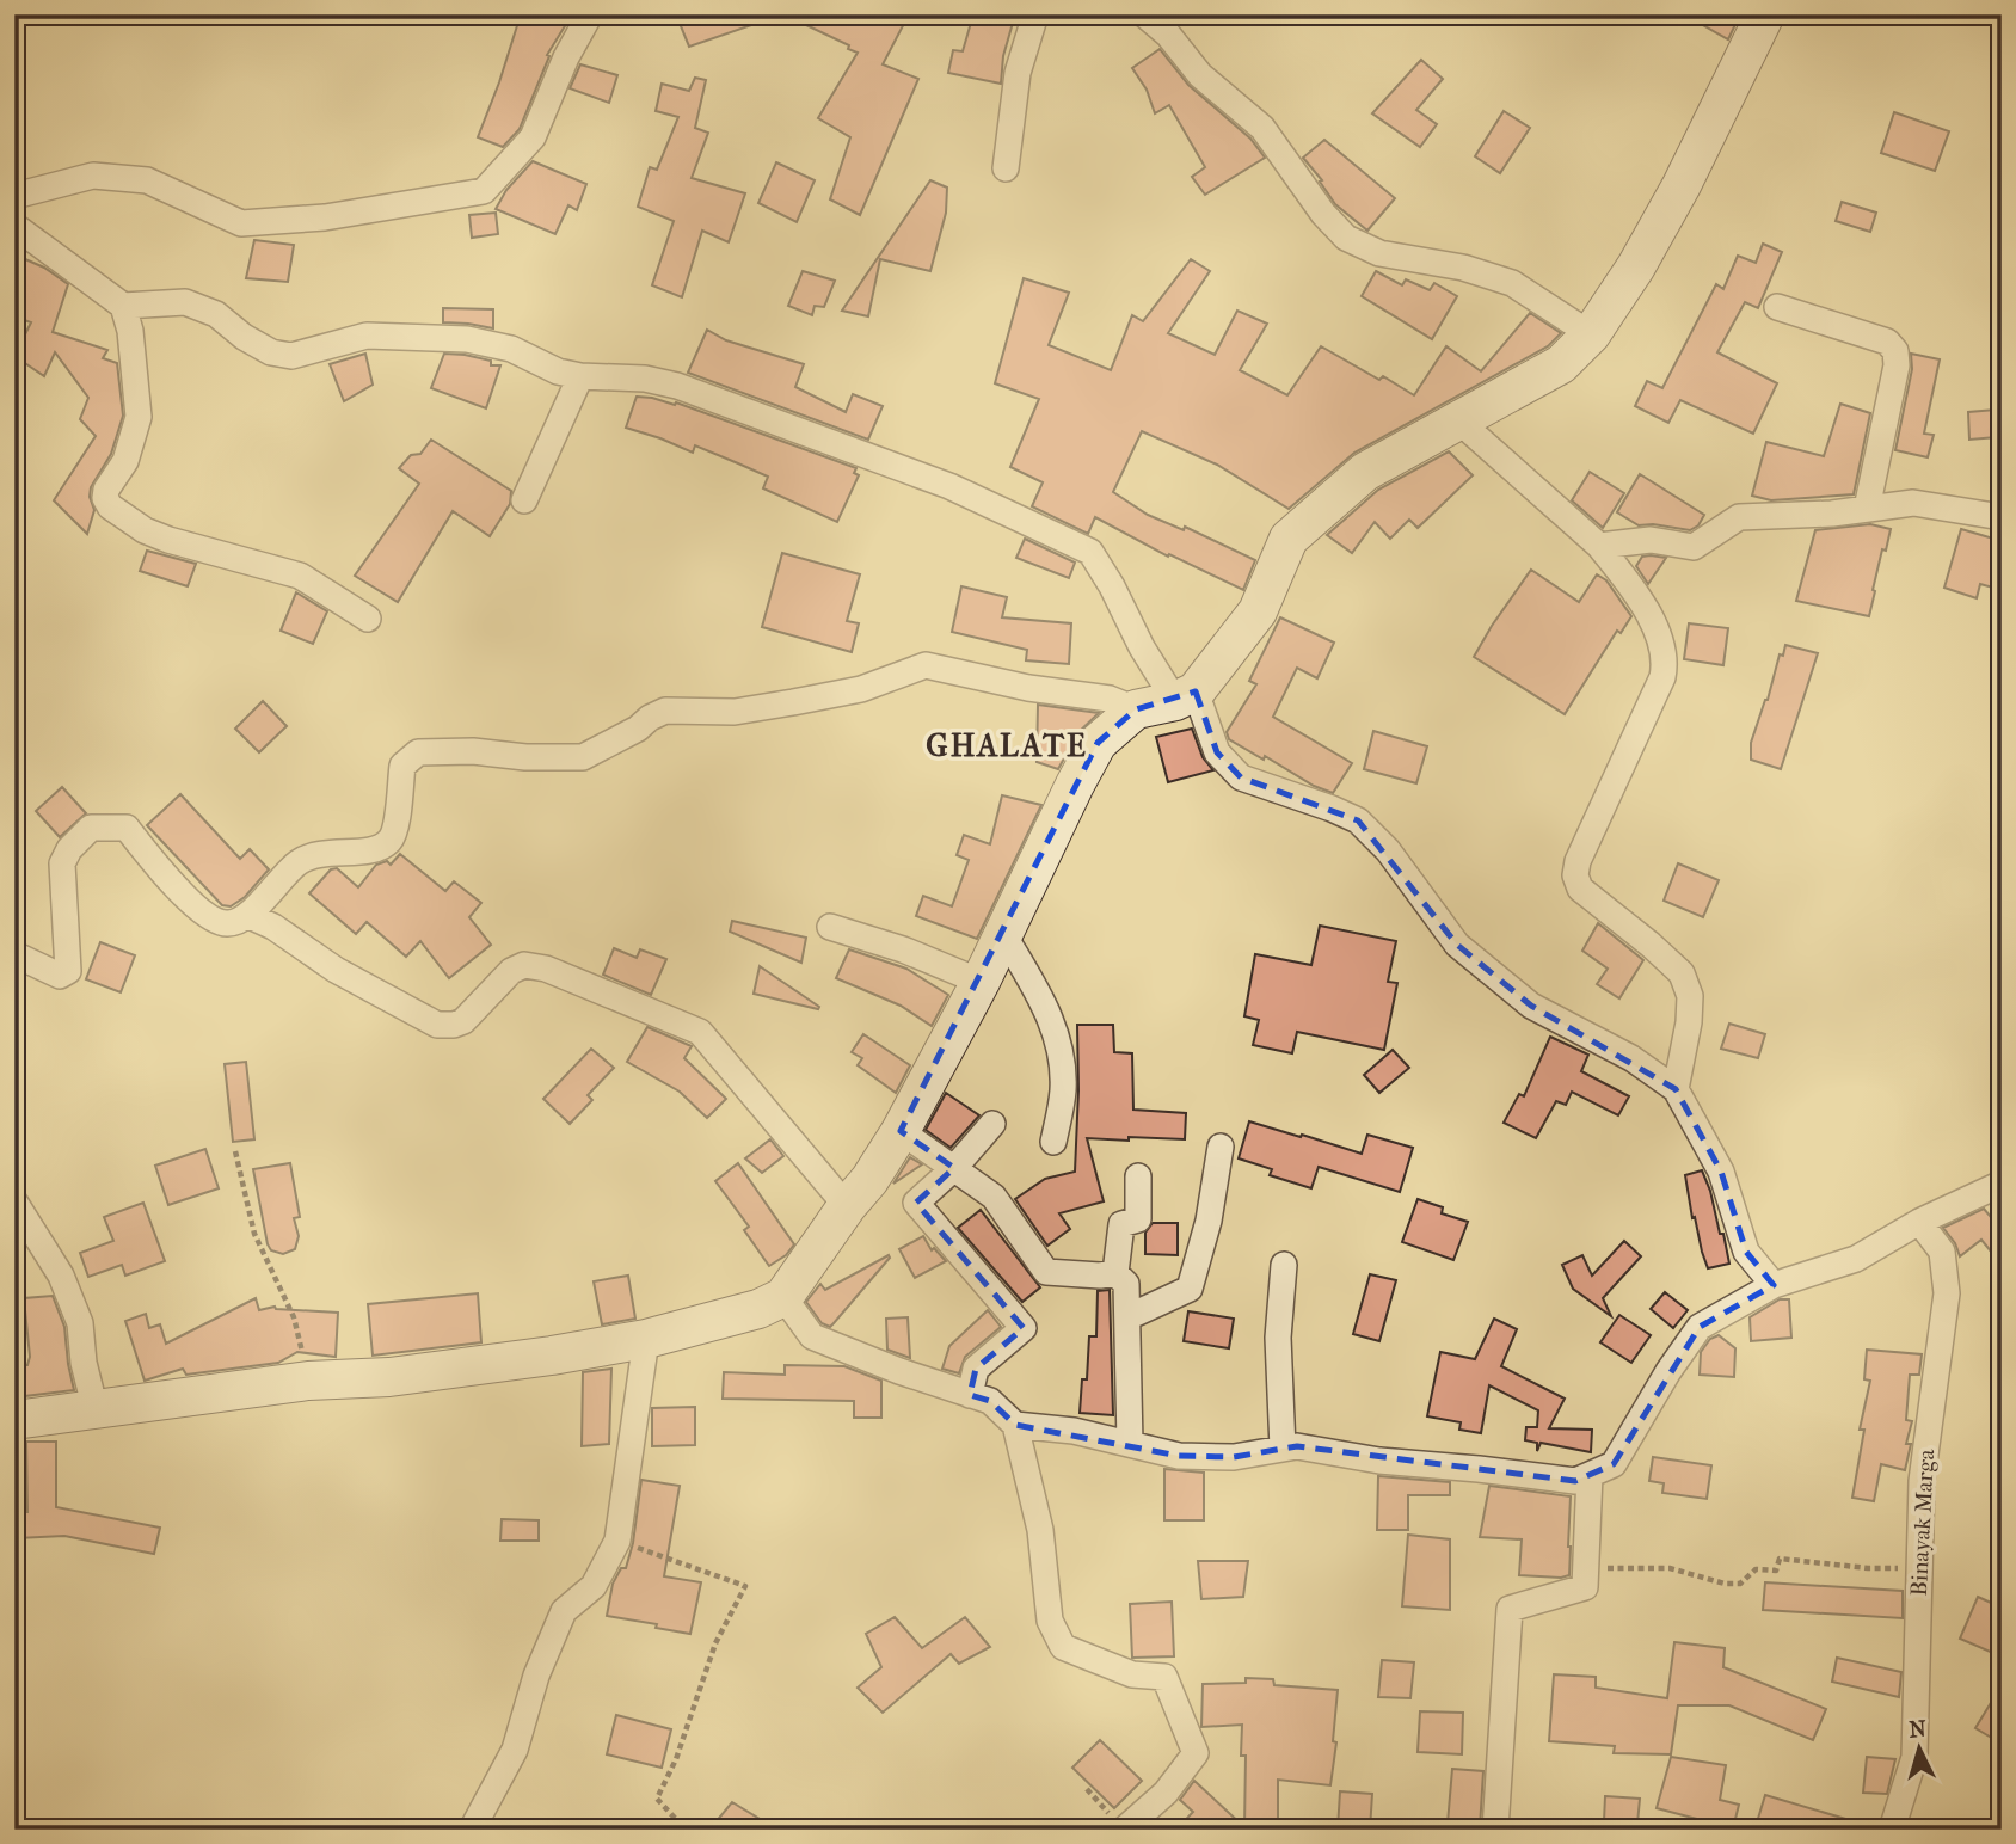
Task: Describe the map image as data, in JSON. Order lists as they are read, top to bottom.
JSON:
{
  "streets": {
    "street": ["Binayak Marga"]
  },
  "districts": ["GHALATE"],
  "north": "top"
}
